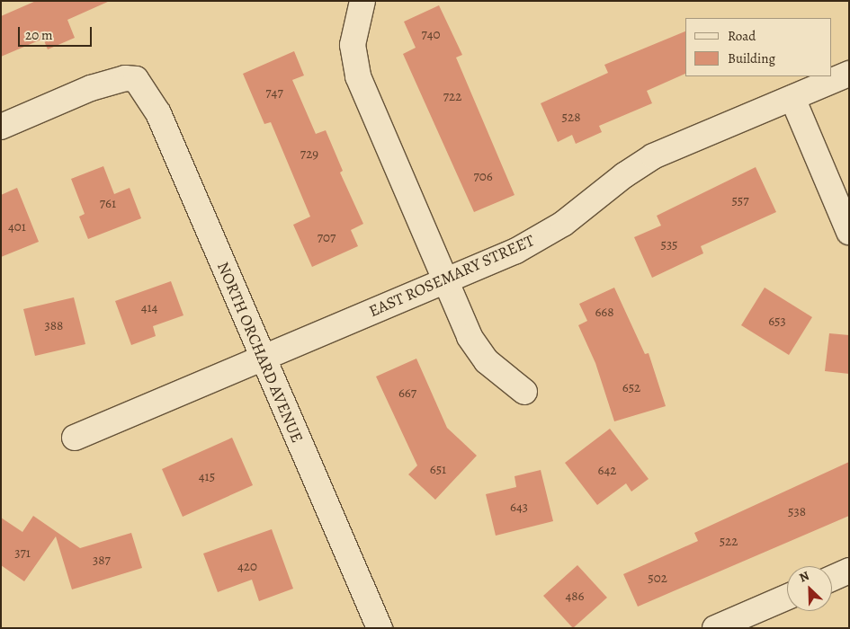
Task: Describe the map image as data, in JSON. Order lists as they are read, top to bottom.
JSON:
{
  "streets": {
    "street": ["EAST ROSEMARY STREET", "NORTH ORCHARD AVENUE"]
  },
  "crossings": [
    ["EAST ROSEMARY STREET", "NORTH ORCHARD AVENUE"]
  ],
  "house_numbers": [
    "740",
    "747",
    "722",
    "528",
    "729",
    "706",
    "557",
    "761",
    "401",
    "707",
    "535",
    "414",
    "668",
    "653",
    "388",
    "652",
    "667",
    "651",
    "642",
    "415",
    "643",
    "538",
    "522",
    "371",
    "387",
    "420",
    "502",
    "486"
  ],
  "legend": ["Road", "Building"],
  "scale_bar": "20 m",
  "north": "top left"
}
